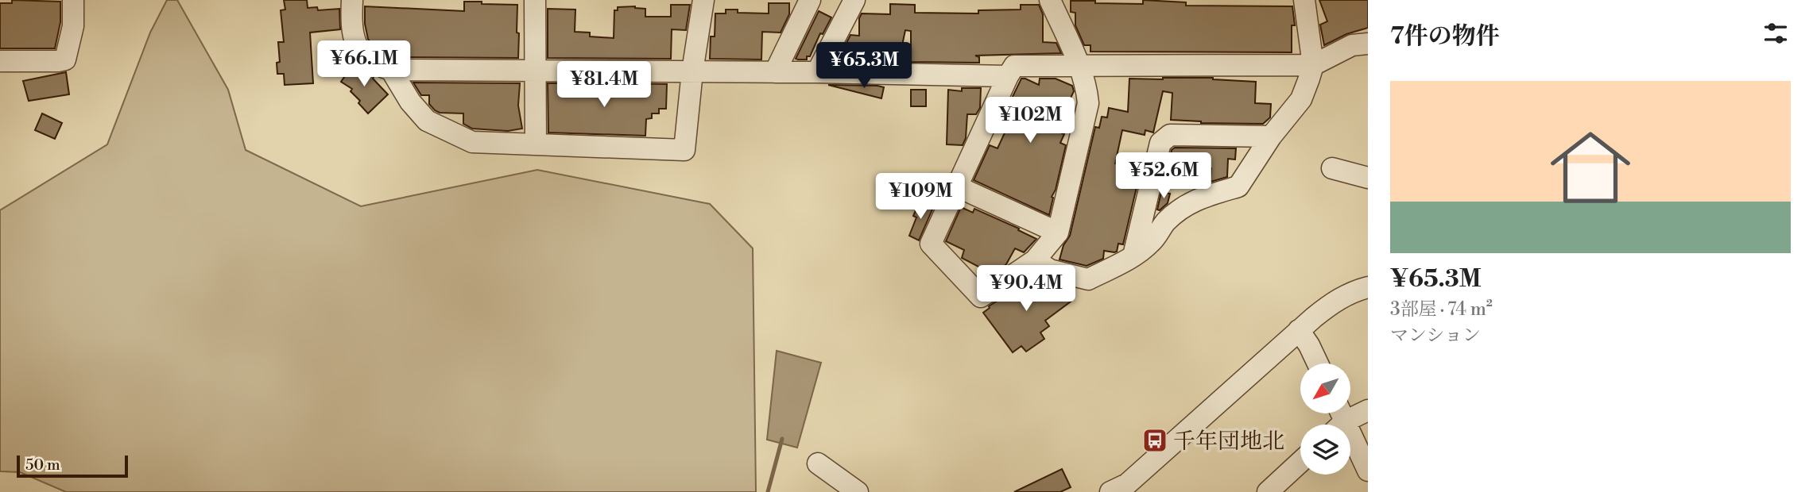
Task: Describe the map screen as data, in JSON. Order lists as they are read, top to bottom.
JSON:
{
  "places": {
    "bus stop": ["千年団地北"]
  },
  "scale_bar": "50 m",
  "north": "bottom left",
  "page": {
    "heading": "7件の物件",
    "price": [
      "¥66.1M",
      "¥65.3M",
      "¥81.4M",
      "¥102M",
      "¥52.6M",
      "¥109M",
      "¥90.4M"
    ],
    "list": [
      {
        "name": "¥65.3M",
        "note": "3部屋 · 74 m² · マンション"
      }
    ],
    "scale": "50 m"
  }
}
